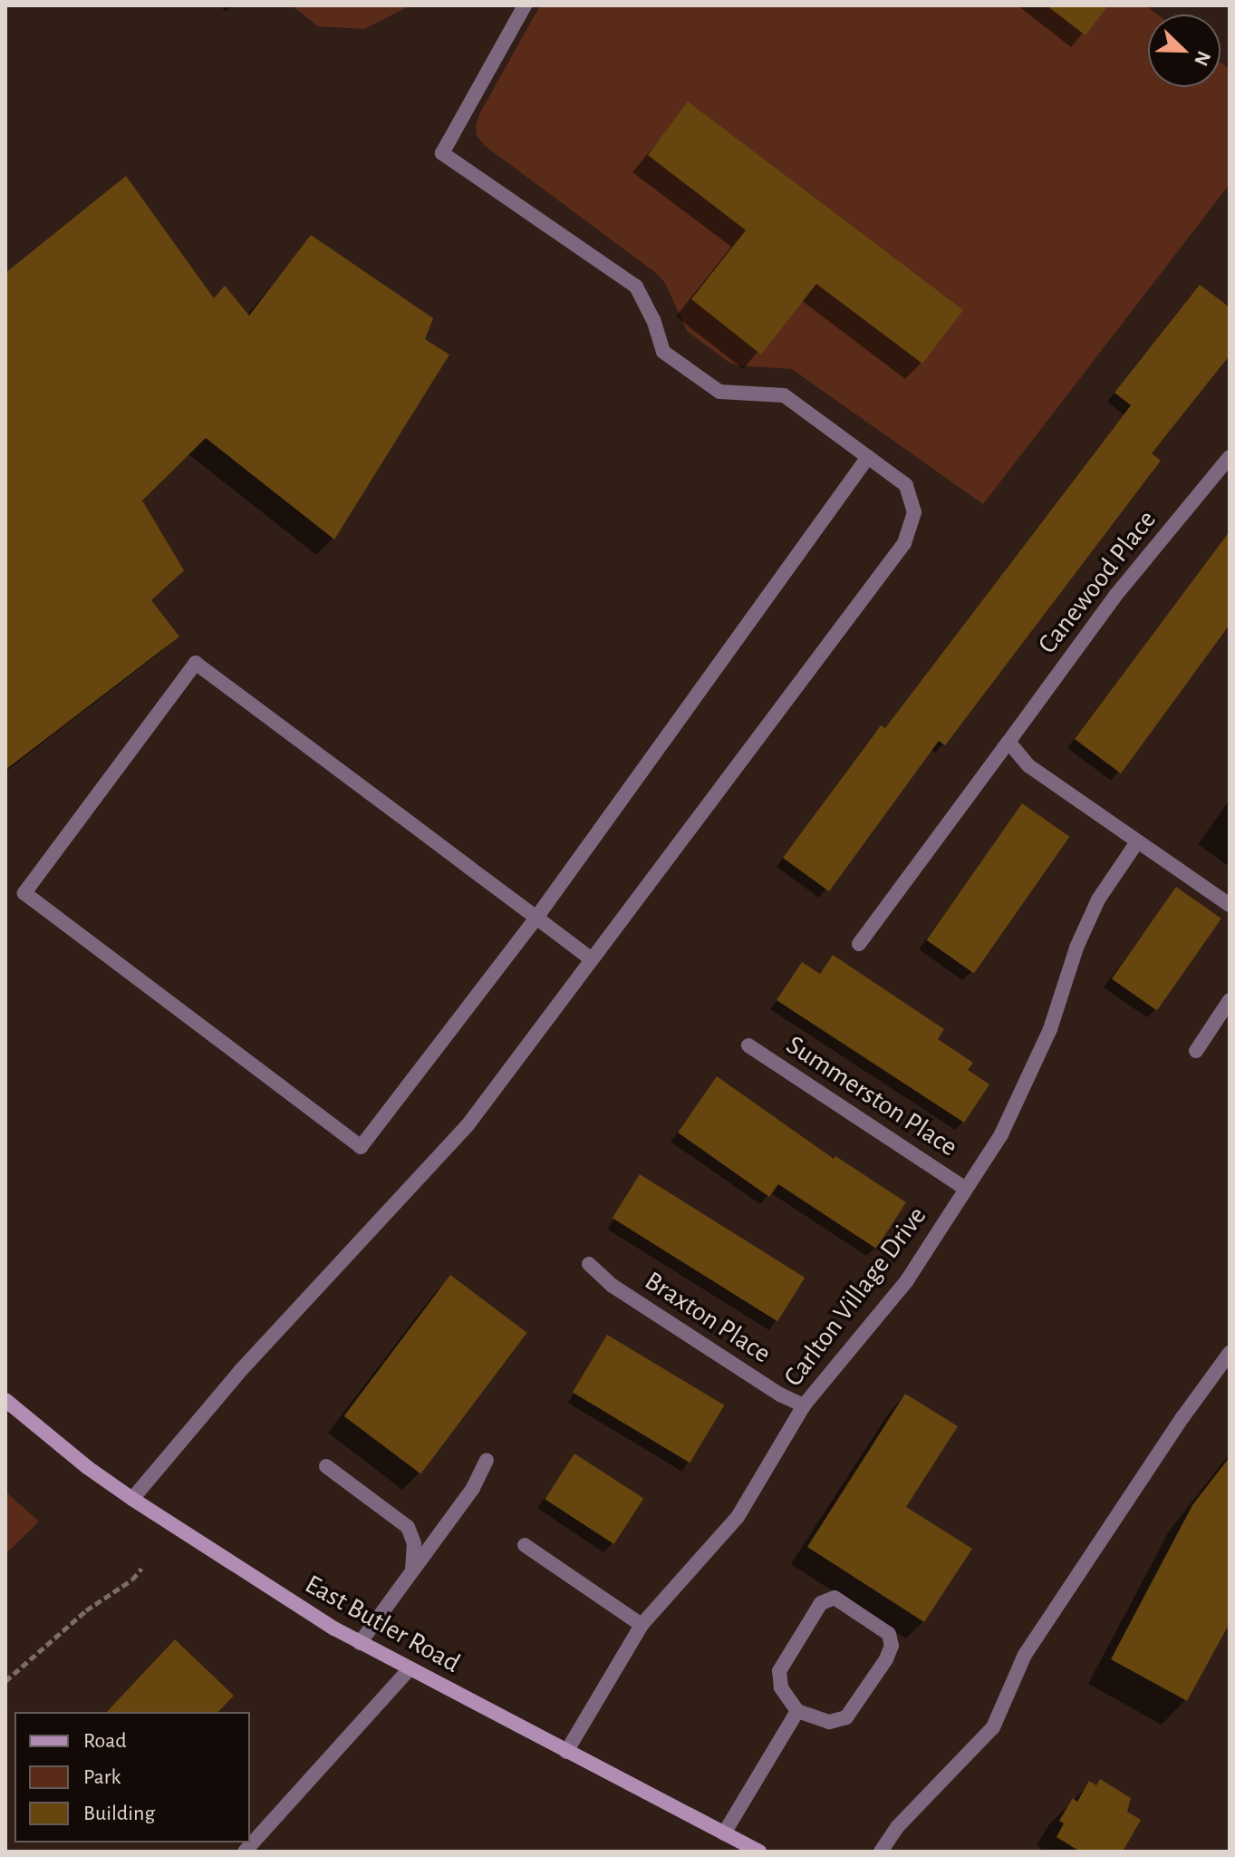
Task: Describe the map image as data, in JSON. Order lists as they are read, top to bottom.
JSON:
{
  "streets": {
    "main road": ["East Butler Road"],
    "street": [
      "Canewood Place",
      "Summerston Place",
      "Carlton Village Drive",
      "Braxton Place"
    ]
  },
  "crossings": [
    ["Summerston Place", "Carlton Village Drive"],
    ["Carlton Village Drive", "Braxton Place"],
    ["Carlton Village Drive", "East Butler Road"]
  ],
  "legend": ["Road", "Park", "Building"],
  "north": "bottom right"
}
